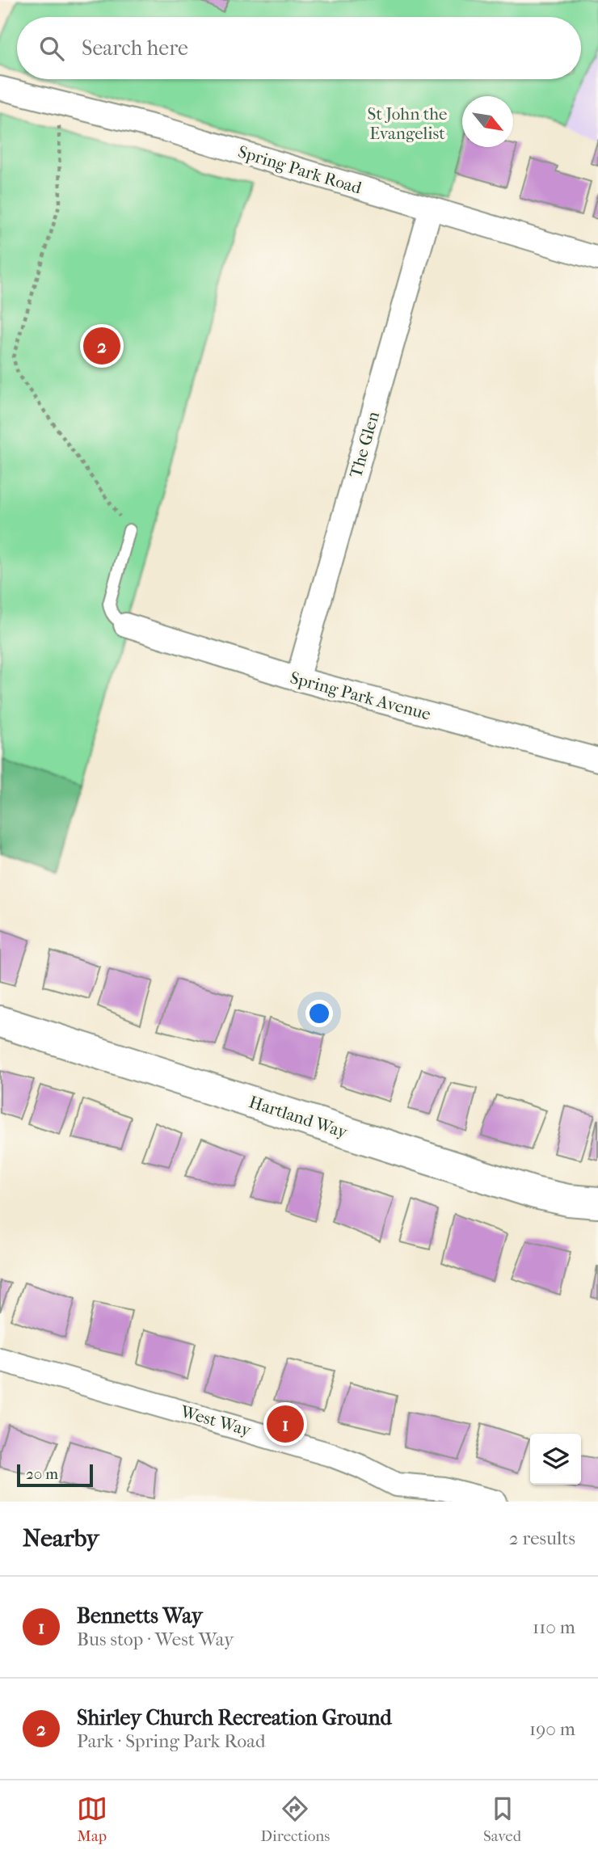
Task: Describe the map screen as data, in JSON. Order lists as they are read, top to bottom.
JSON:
{
  "streets": {
    "street": [
      "Spring Park Road",
      "The Glen",
      "Spring Park Avenue",
      "Hartland Way",
      "West Way"
    ]
  },
  "crossings": [
    ["Spring Park Road", "The Glen"],
    ["The Glen", "Spring Park Avenue"]
  ],
  "parks": ["St John the Evangelist"],
  "scale_bar": "20 m",
  "north": "bottom right",
  "page": {
    "search": "Search here",
    "pins": ["2", "1"],
    "scale": "20 m",
    "heading": ["Nearby", "2 results"],
    "list": [
      {
        "mark": "1",
        "name": "Bennetts Way",
        "note": "Bus stop · West Way",
        "value": "110 m"
      },
      {
        "mark": "2",
        "name": "Shirley Church Recreation Ground",
        "note": "Park · Spring Park Road",
        "value": "190 m"
      }
    ],
    "nav": ["Map", "Directions", "Saved"]
  }
}
